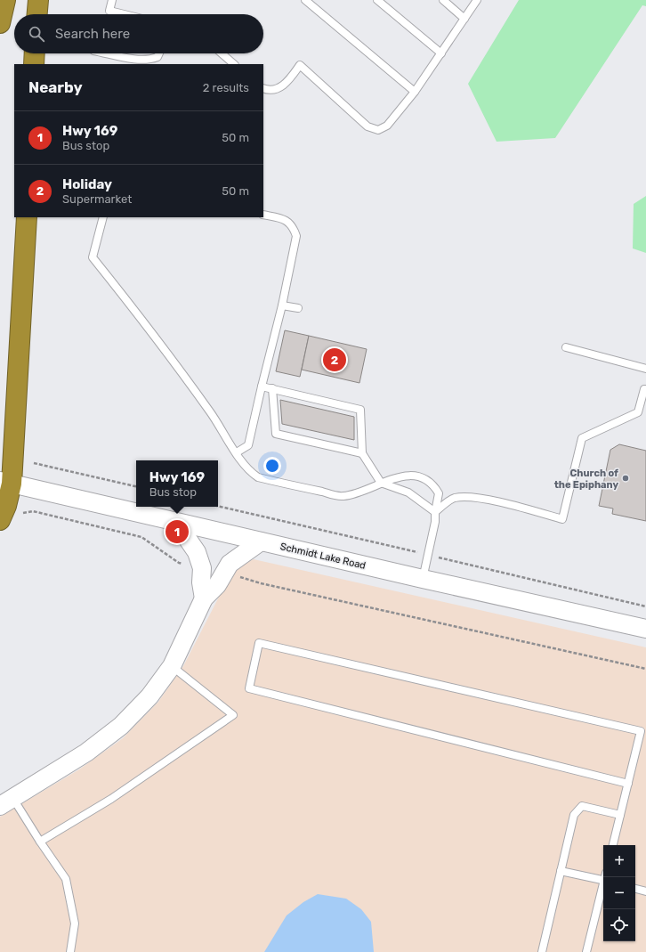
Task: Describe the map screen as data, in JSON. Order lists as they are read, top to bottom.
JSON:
{
  "streets": {
    "street": ["Schmidt Lake Road"]
  },
  "places": ["Church of the Epiphany"],
  "page": {
    "search": "Search here",
    "heading": ["Nearby", "2 results"],
    "list": [
      {
        "mark": "1",
        "name": "Hwy 169",
        "note": "Bus stop",
        "value": "50 m"
      },
      {
        "mark": "2",
        "name": "Holiday",
        "note": "Supermarket",
        "value": "50 m"
      }
    ],
    "pins": ["2", "1"],
    "popup": ["Hwy 169", "Bus stop"],
    "map_buttons": ["+", "−"]
  }
}
